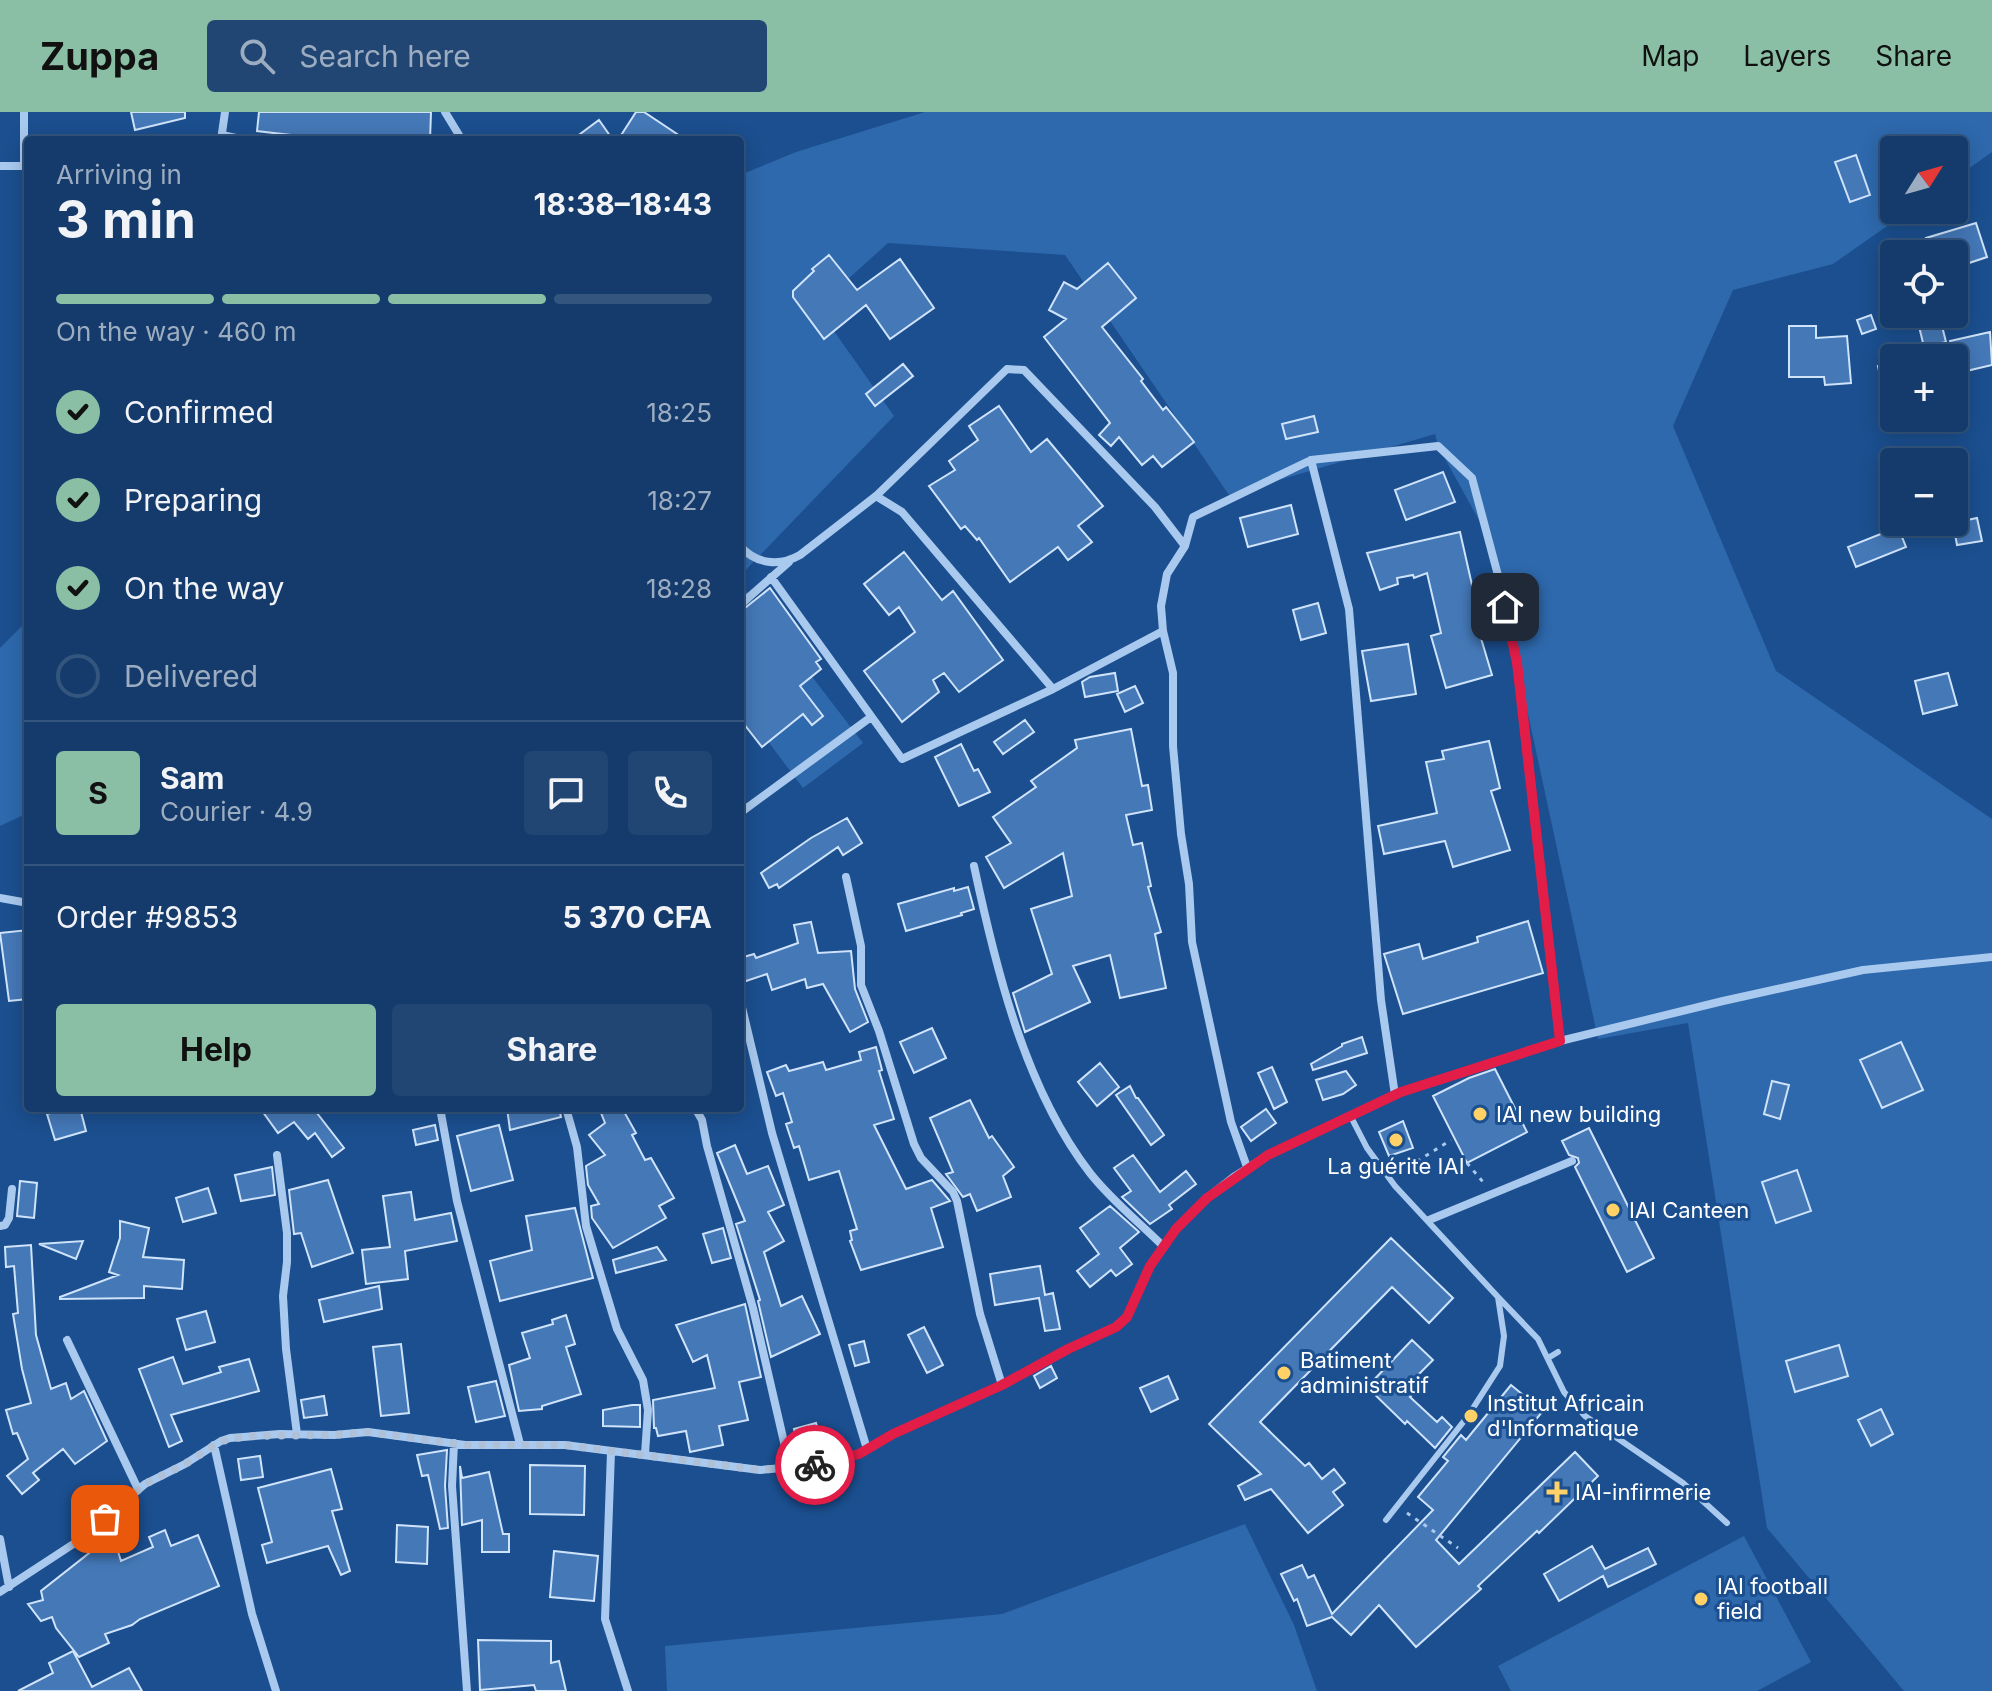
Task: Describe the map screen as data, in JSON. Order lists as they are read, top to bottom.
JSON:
{
  "places": {
    "other": [
      "IAI new building",
      "La guérite IAI",
      "IAI Canteen",
      "Batiment administratif",
      "Institut Africain d'Informatique",
      "IAI football field"
    ],
    "health": ["IAI-infirmerie"]
  },
  "north": "top right",
  "page": {
    "header": "Zuppa",
    "search": "Search here",
    "nav": ["Map", "Layers", "Share"],
    "map_buttons": ["+", "−"],
    "heading": ["3 min", "Arriving in", "18:38–18:43"],
    "panel": [
      "Sam",
      "Courier · 4.9",
      "Order #9853",
      "5 370 CFA"
    ],
    "bar": "On the way · 460 m",
    "list": [
      ["Confirmed", "18:25"],
      ["Preparing", "18:27"],
      ["On the way", "18:28"],
      "Delivered"
    ],
    "round": "S",
    "buttons": ["Help", "Share"]
  }
}
